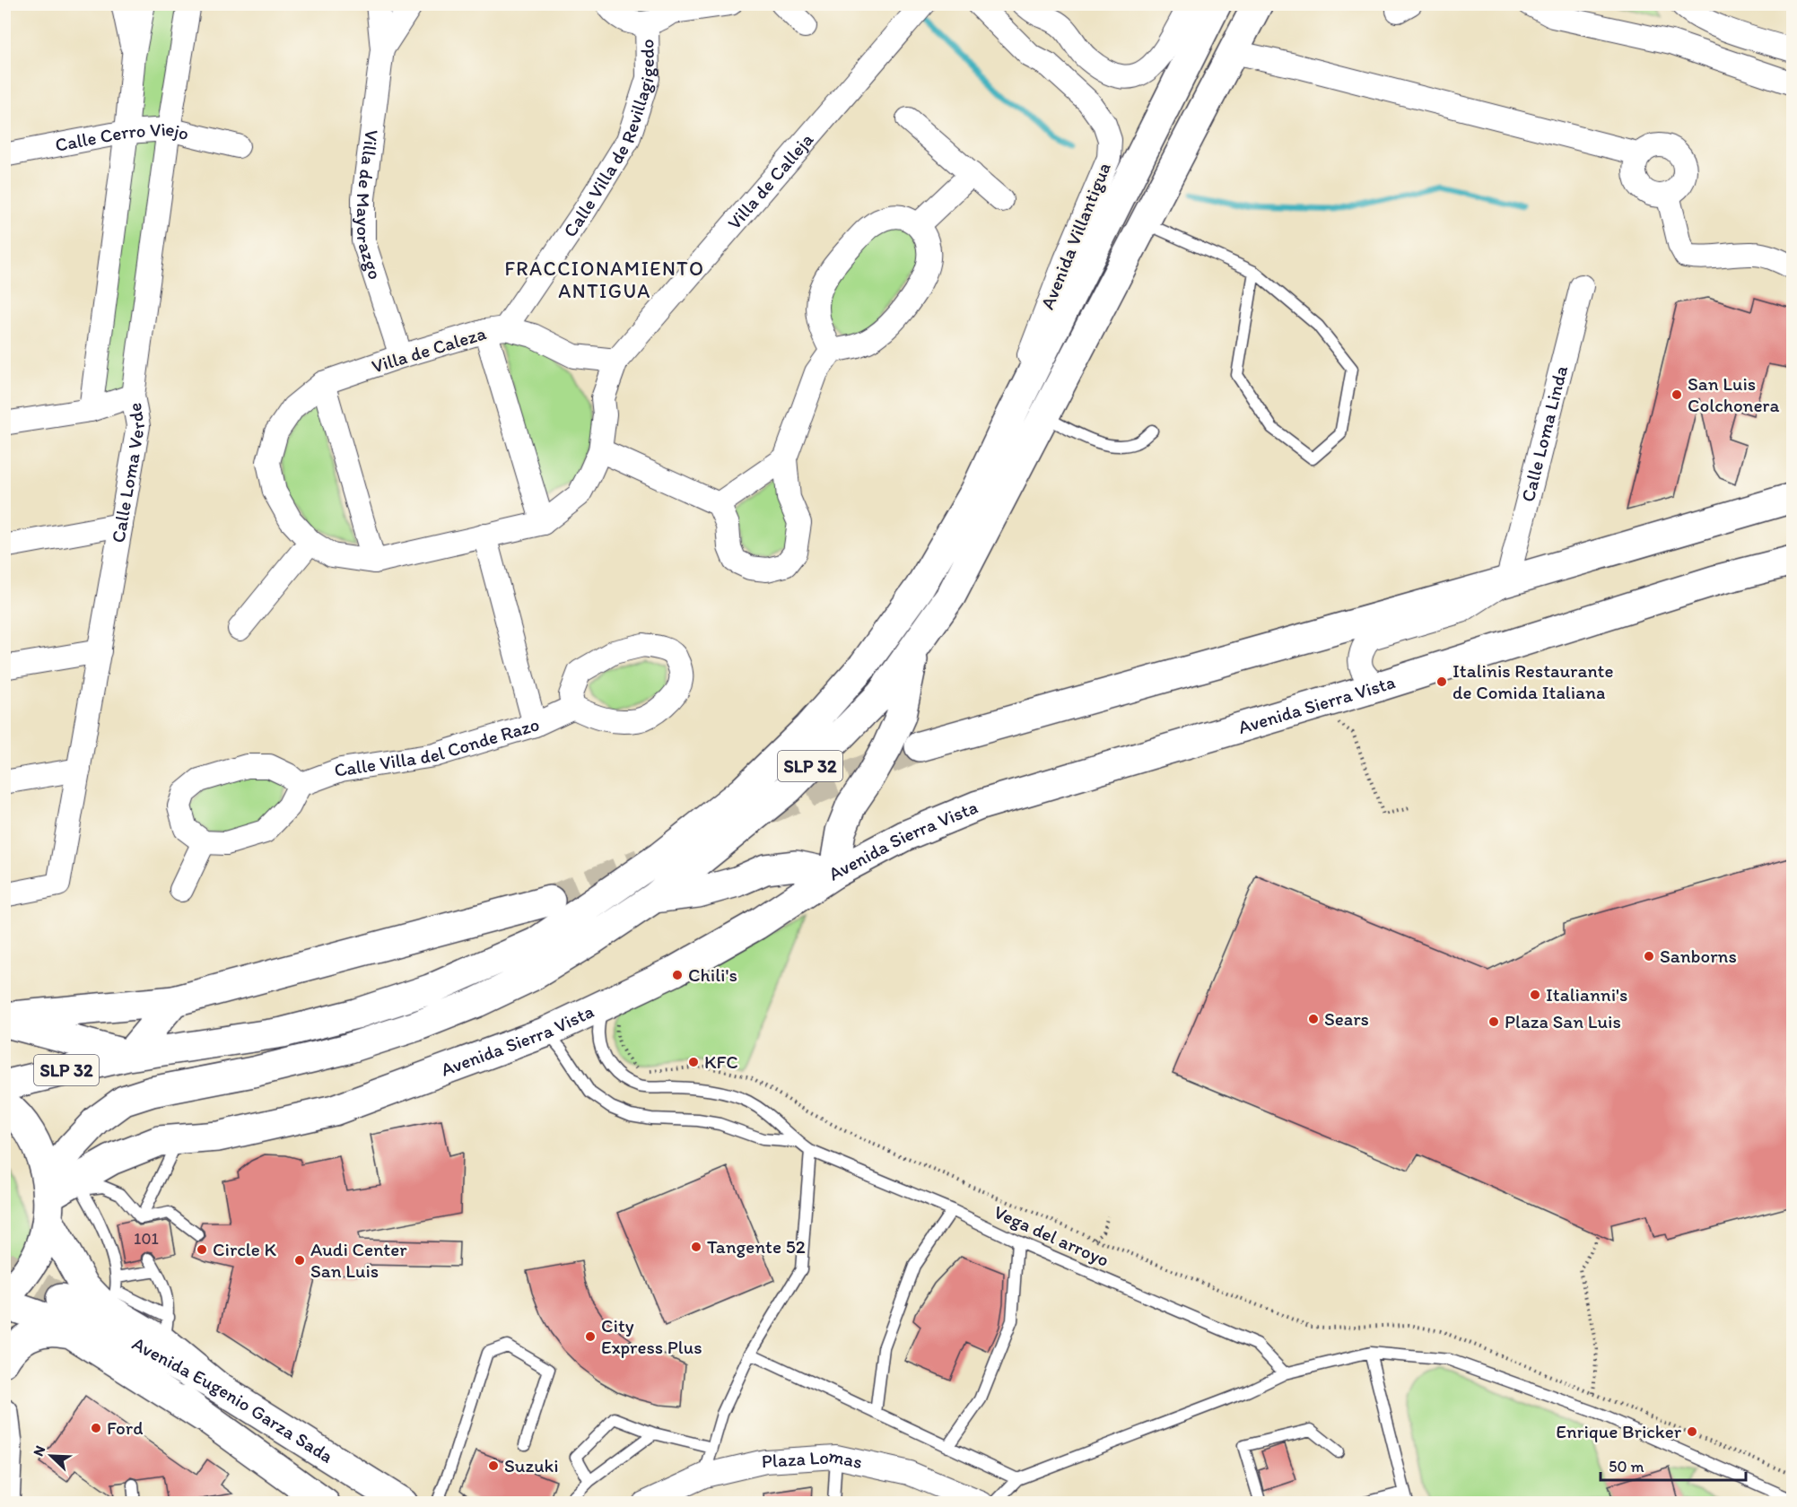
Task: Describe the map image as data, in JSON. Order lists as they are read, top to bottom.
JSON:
{
  "streets": {
    "main road": ["Avenida Sierra Vista", "SLP 32", "Avenida Eugenio Garza Sada"],
    "street": [
      "Calle Villa de Revillagigedo",
      "Calle Cerro Viejo",
      "Villa de Calleja",
      "Villa de Mayorazgo",
      "Avenida Villantigua",
      "Villa de Caleza",
      "Calle Loma Linda",
      "Calle Loma Verde",
      "Calle Villa del Conde Razo",
      "Plaza Lomas"
    ],
    "lane": ["Vega del arroyo"]
  },
  "crossings": [
    ["Calle Villa de Revillagigedo", "Villa de Caleza"],
    ["Calle Cerro Viejo", "Calle Loma Verde"],
    ["Villa de Calleja", "Villa de Caleza"],
    ["Villa de Mayorazgo", "Villa de Caleza"],
    ["Avenida Villantigua", "SLP 32"],
    ["Avenida Sierra Vista", "SLP 32"],
    ["Avenida Sierra Vista", "Vega del arroyo"]
  ],
  "districts": ["FRACCIONAMIENTO ANTIGUA"],
  "places": [
    "San Luis Colchonera",
    "Italinis Restaurante de Comida Italiana",
    "Sanborns",
    "Chili's",
    "Italianni's",
    "Sears",
    "Plaza San Luis",
    "KFC",
    "Tangente 52",
    "Circle K",
    "Audi Center San Luis",
    "City Express Plus",
    "Ford",
    "Enrique Bricker",
    "Suzuki"
  ],
  "house_numbers": ["101"],
  "scale_bar": "50 m",
  "north": "top left"
}
